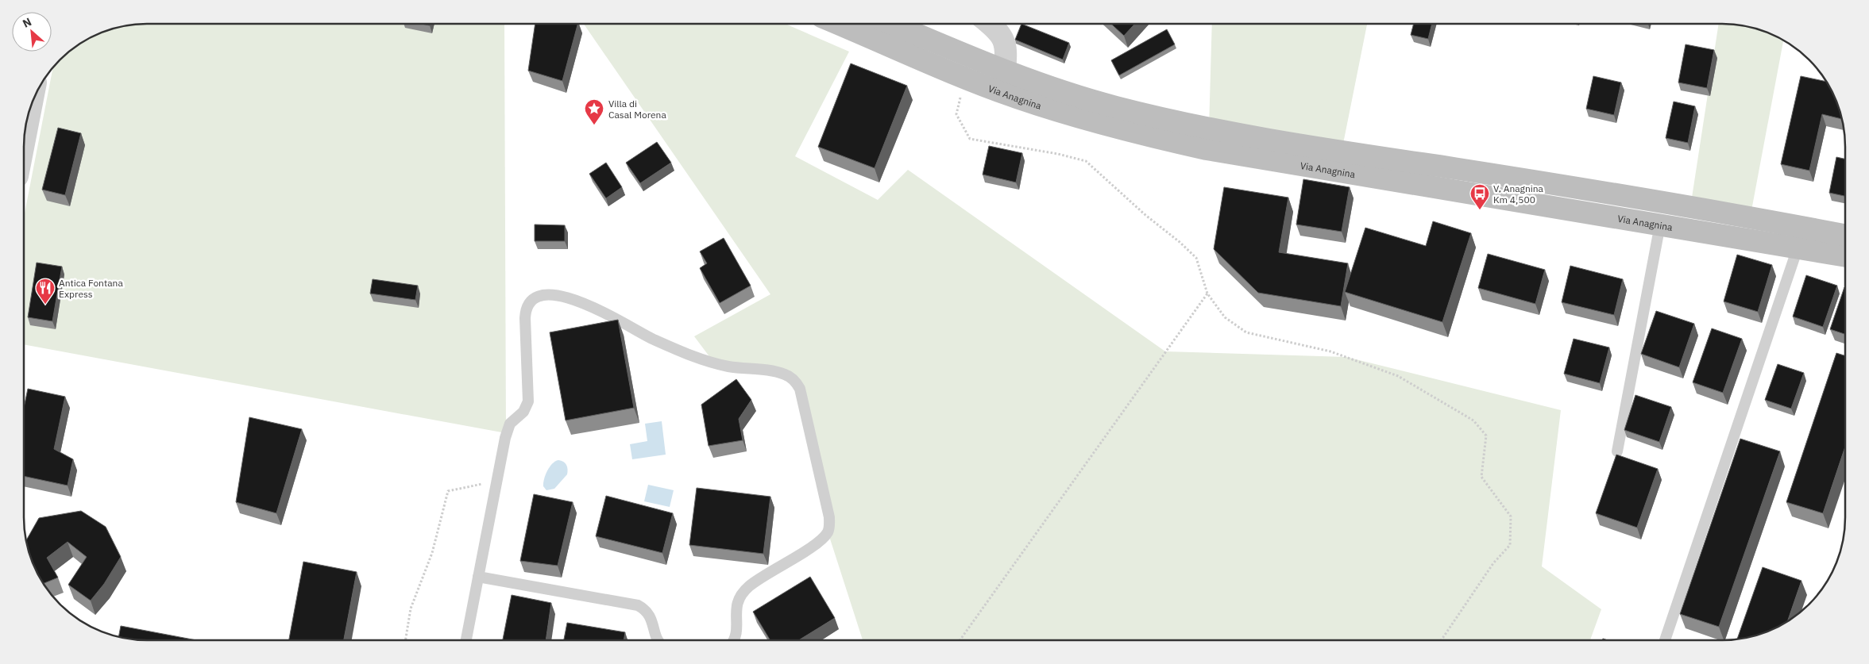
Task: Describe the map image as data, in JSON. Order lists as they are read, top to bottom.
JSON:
{
  "streets": {
    "main road": ["Via Anagnina"]
  },
  "places": {
    "place": ["Villa di Casal Morena"],
    "bus stop": ["V. Anagnina Km 4,500"],
    "restaurant": ["Antica Fontana Express"]
  },
  "north": "top left"
}
